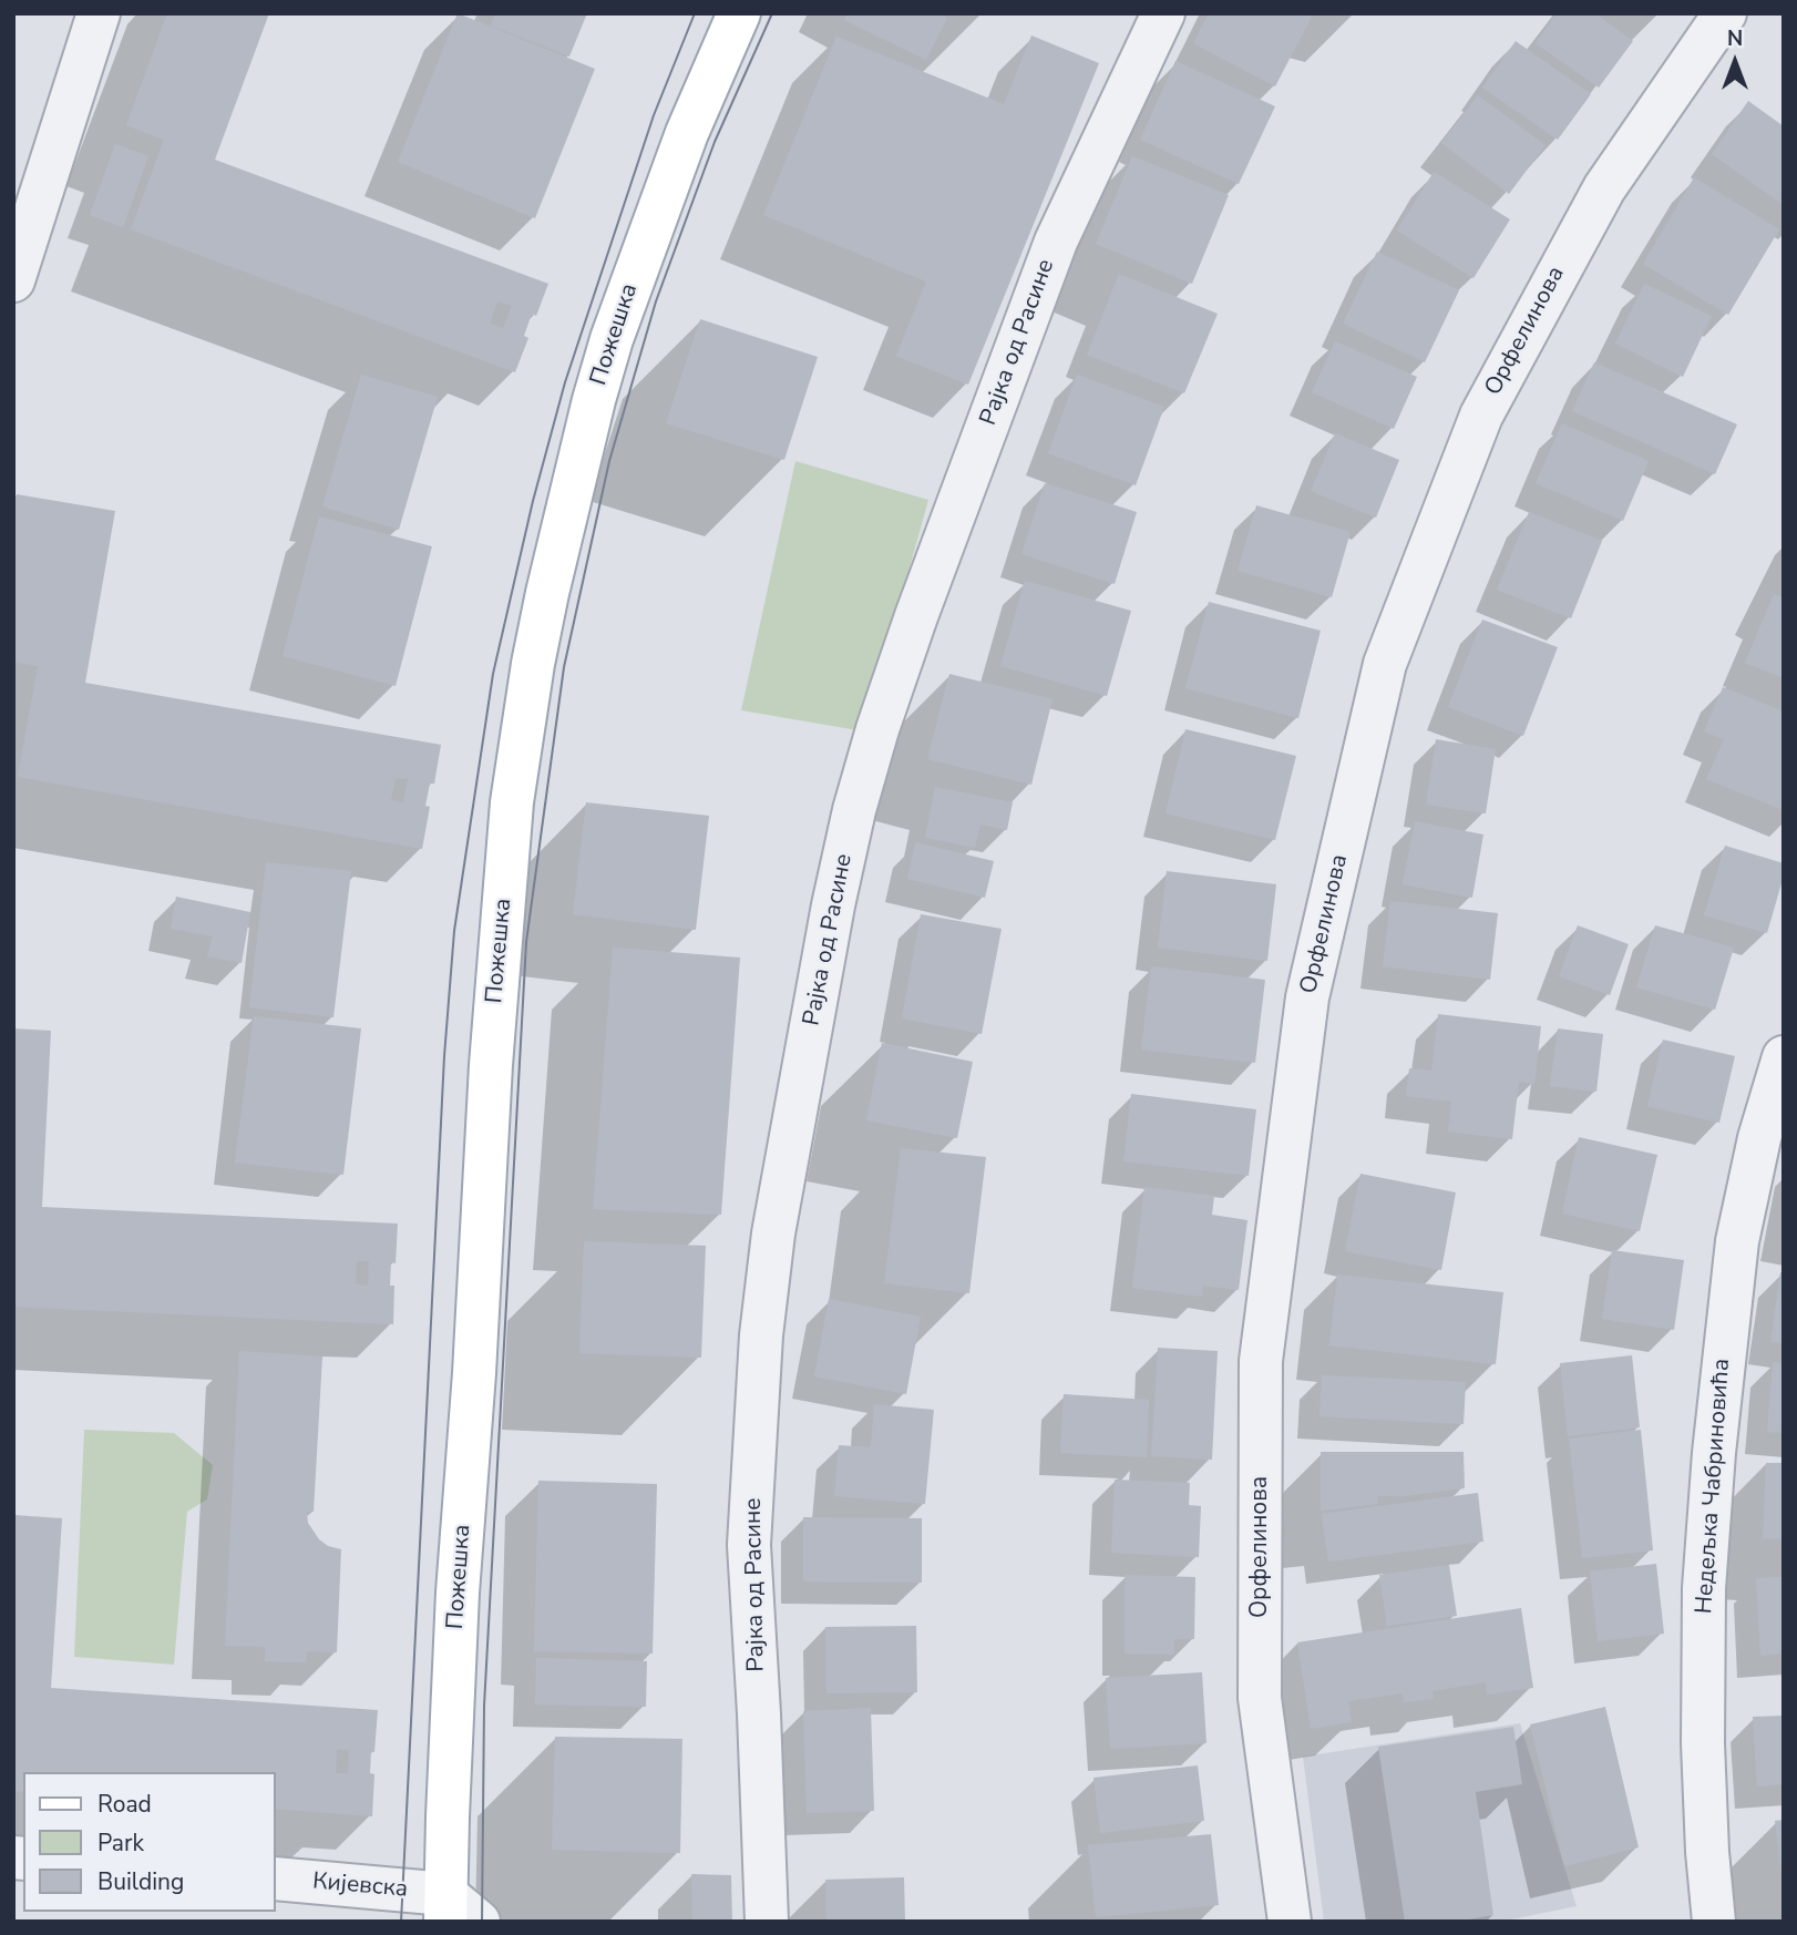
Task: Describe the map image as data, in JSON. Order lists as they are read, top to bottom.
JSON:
{
  "streets": {
    "main road": ["Пожешка"],
    "street": [
      "Орфелинова",
      "Рајка од Расине",
      "Недељка Чабриновића",
      "Кијевска"
    ]
  },
  "crossings": [
    ["Пожешка", "Кијевска"]
  ],
  "legend": ["Road", "Park", "Building"],
  "north": "top"
}
